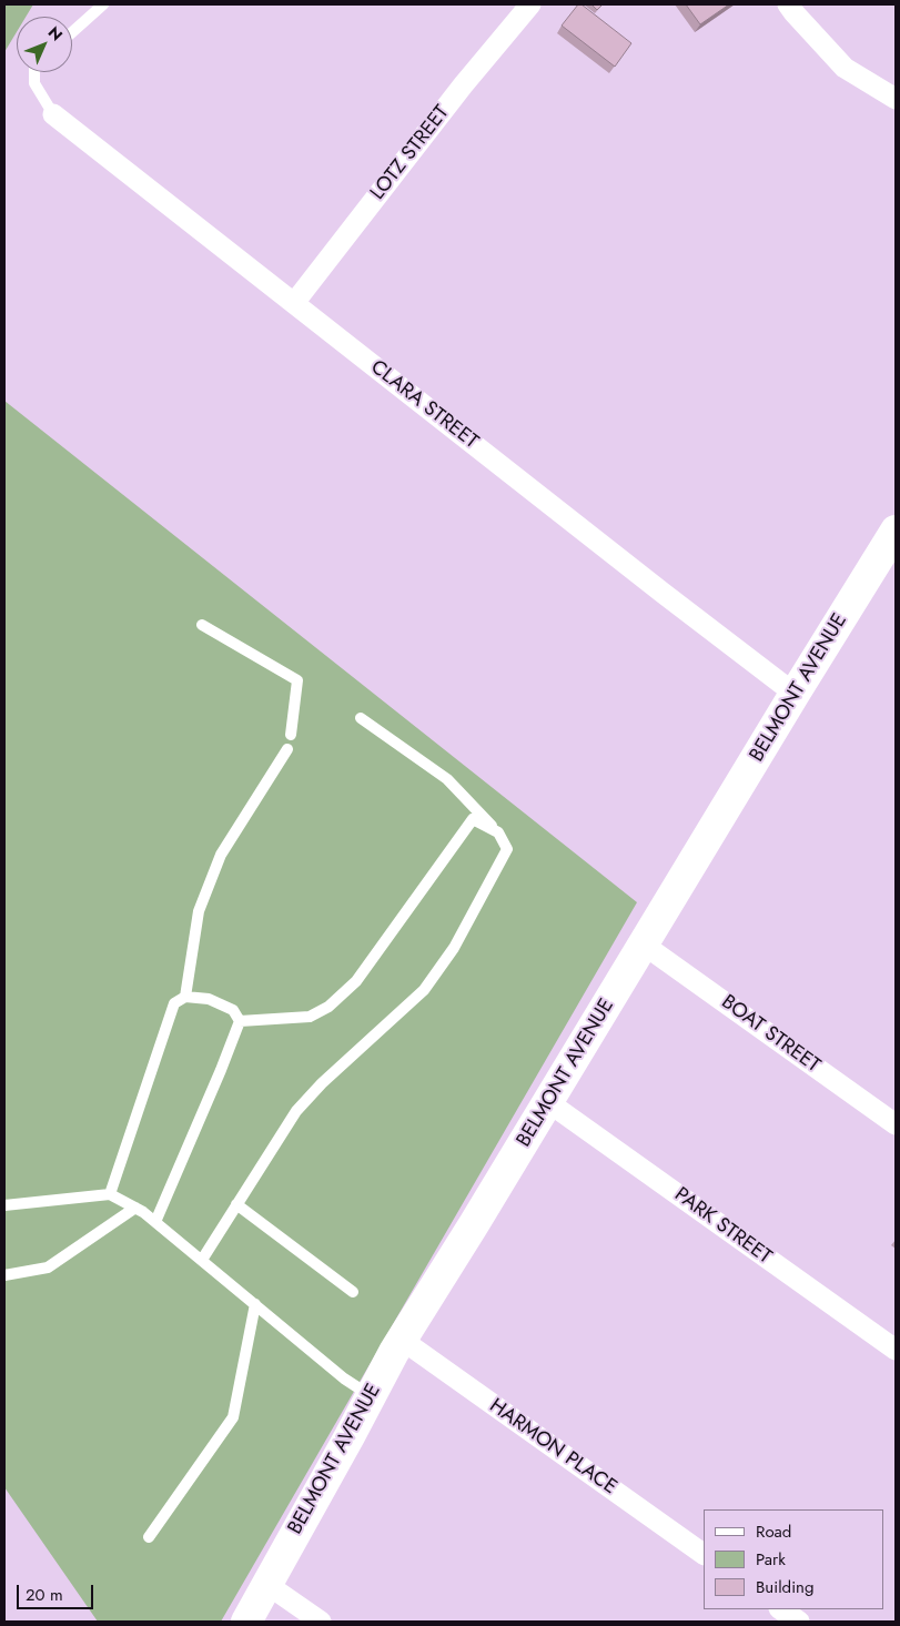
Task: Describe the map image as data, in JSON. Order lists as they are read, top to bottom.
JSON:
{
  "streets": {
    "main road": ["BELMONT AVENUE"],
    "street": [
      "LOTZ STREET",
      "CLARA STREET",
      "BOAT STREET",
      "PARK STREET",
      "HARMON PLACE"
    ]
  },
  "crossings": [
    ["LOTZ STREET", "CLARA STREET"],
    ["CLARA STREET", "BELMONT AVENUE"],
    ["BELMONT AVENUE", "BOAT STREET"],
    ["BELMONT AVENUE", "PARK STREET"],
    ["BELMONT AVENUE", "HARMON PLACE"]
  ],
  "legend": ["Road", "Park", "Building"],
  "scale_bar": "20 m",
  "north": "top right"
}
